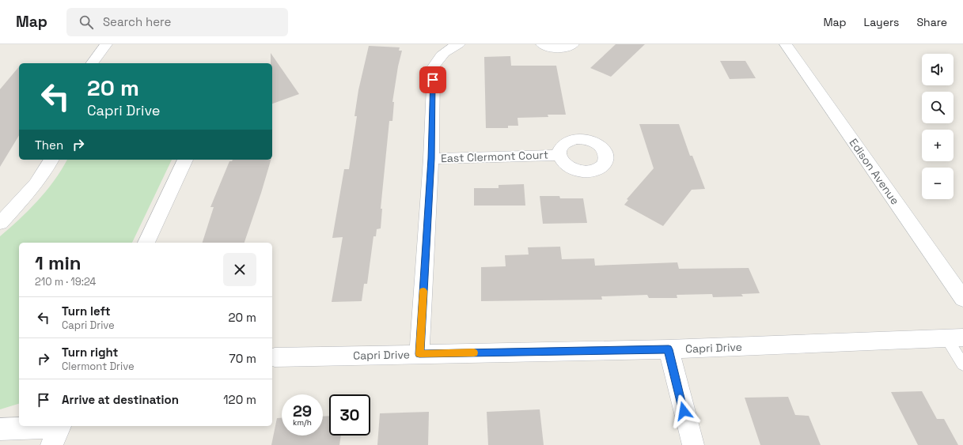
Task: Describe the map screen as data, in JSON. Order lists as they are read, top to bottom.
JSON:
{
  "streets": {
    "street": ["East Clermont Court", "Edison Avenue", "Capri Drive"]
  },
  "page": {
    "header": "Map",
    "search": "Search here",
    "nav": ["Map", "Layers", "Share"],
    "map_buttons": ["+", "−"],
    "turn": ["20 m", "Capri Drive"],
    "then": "Then",
    "heading": ["1 min", "210 m · 19:24"],
    "list": [
      {
        "name": "Turn left",
        "note": "Capri Drive",
        "value": "20 m"
      },
      {
        "name": "Turn right",
        "note": "Clermont Drive",
        "value": "70 m"
      },
      {
        "name": "Arrive at destination",
        "value": "120 m"
      }
    ],
    "speed": "29 km/h",
    "limit": "30"
  }
}
